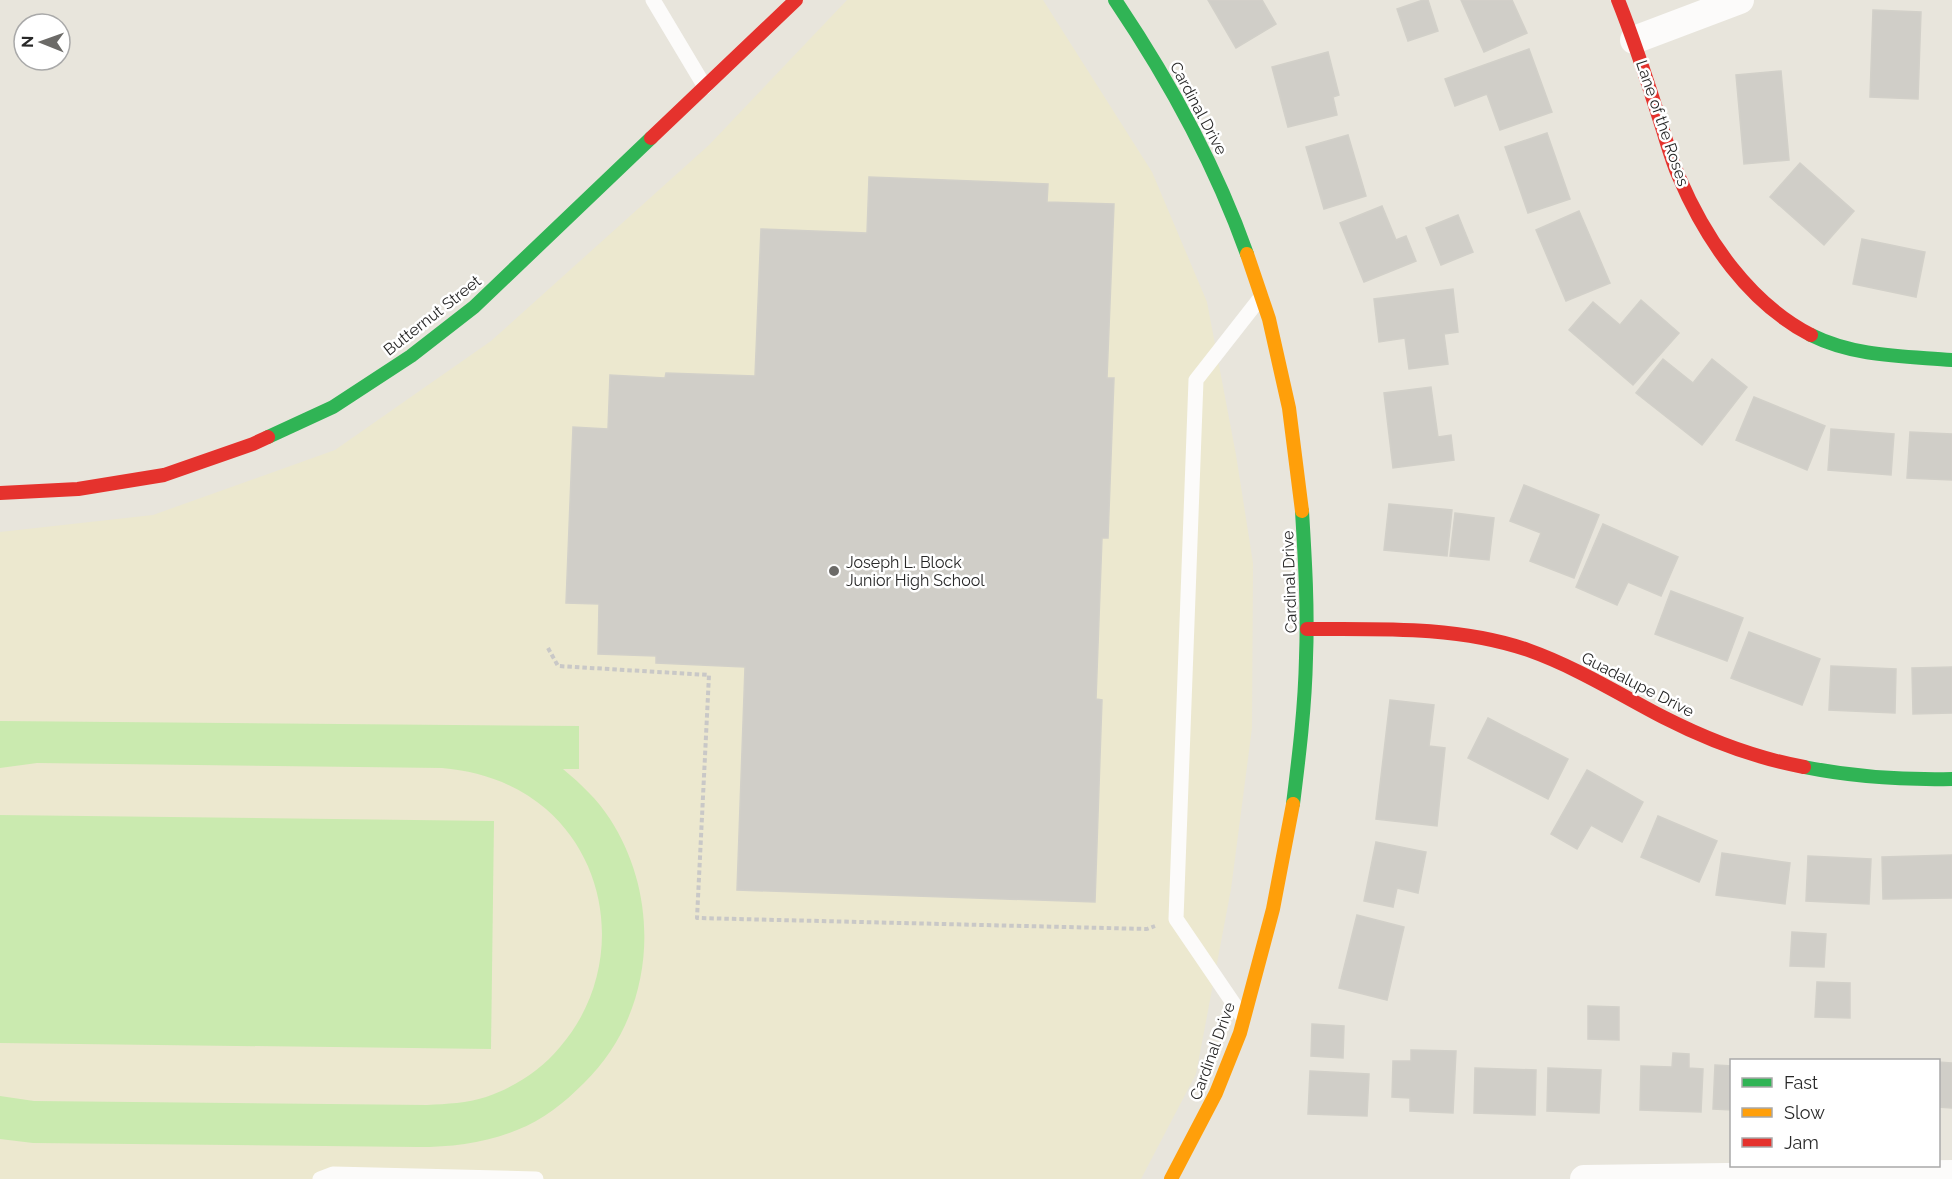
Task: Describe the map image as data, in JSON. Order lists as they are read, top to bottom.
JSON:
{
  "streets": {
    "street": [
      "Cardinal Drive",
      "Lane of the Roses",
      "Butternut Street",
      "Guadalupe Drive"
    ]
  },
  "crossings": [
    ["Cardinal Drive", "Guadalupe Drive"]
  ],
  "places": ["Joseph L. Block Junior High School"],
  "legend": ["Fast", "Slow", "Jam"],
  "north": "left"
}
